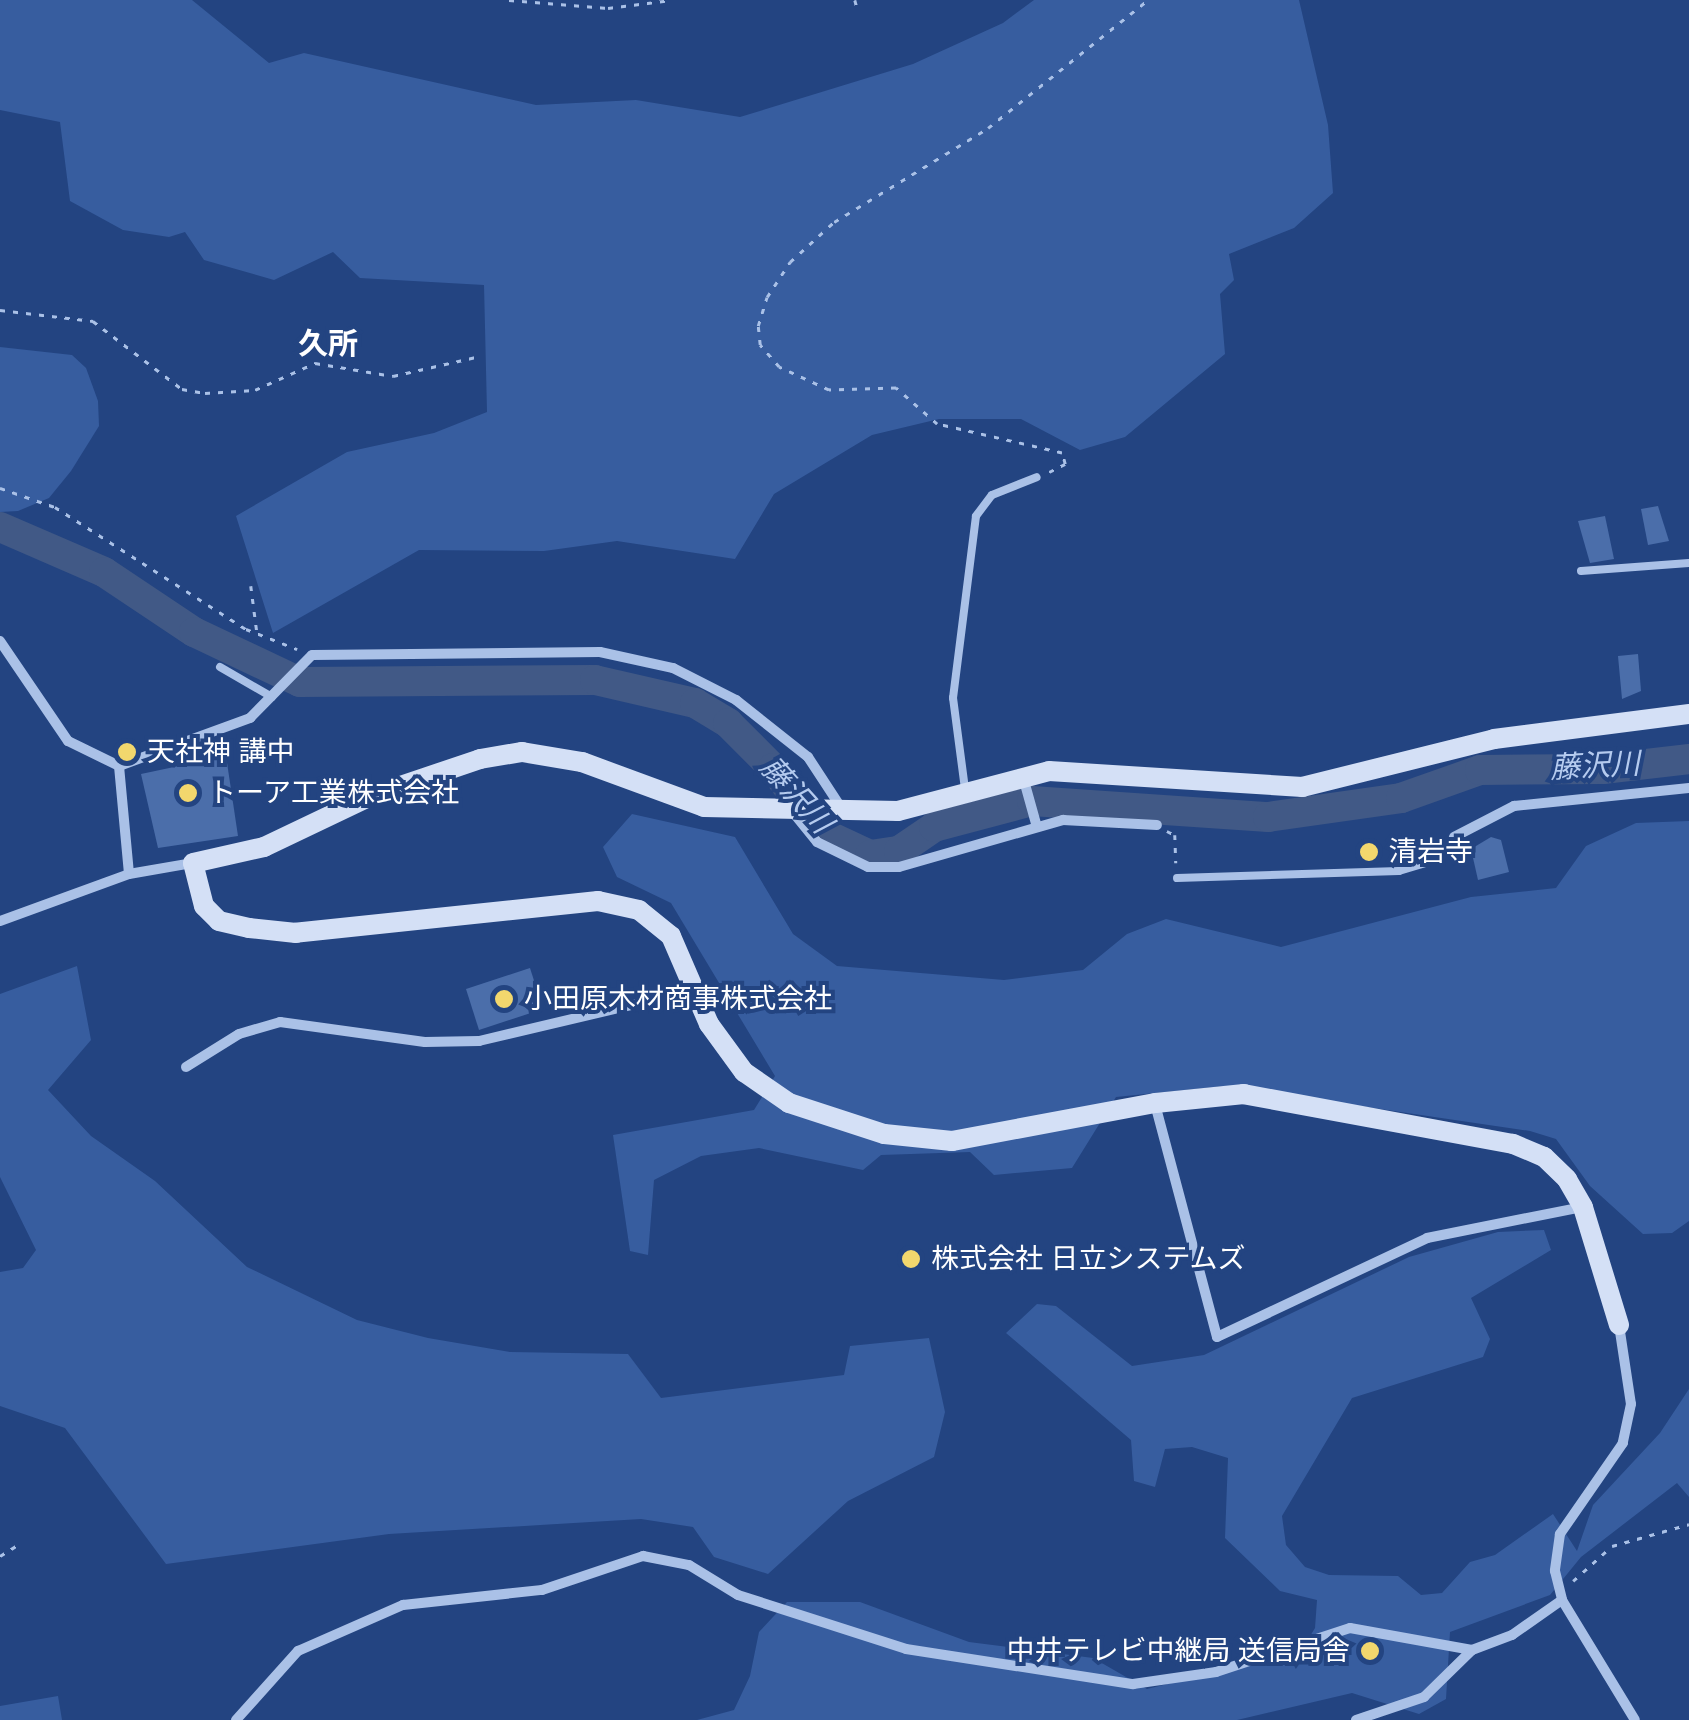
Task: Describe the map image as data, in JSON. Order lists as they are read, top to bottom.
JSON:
{
  "districts": ["久所"],
  "water": ["藤沢川"],
  "places": [
    "天社神 講中",
    "トーア工業株式会社",
    "清岩寺",
    "小田原木材商事株式会社",
    "株式会社 日立システムズ",
    "中井テレビ中継局 送信局舎"
  ]
}
